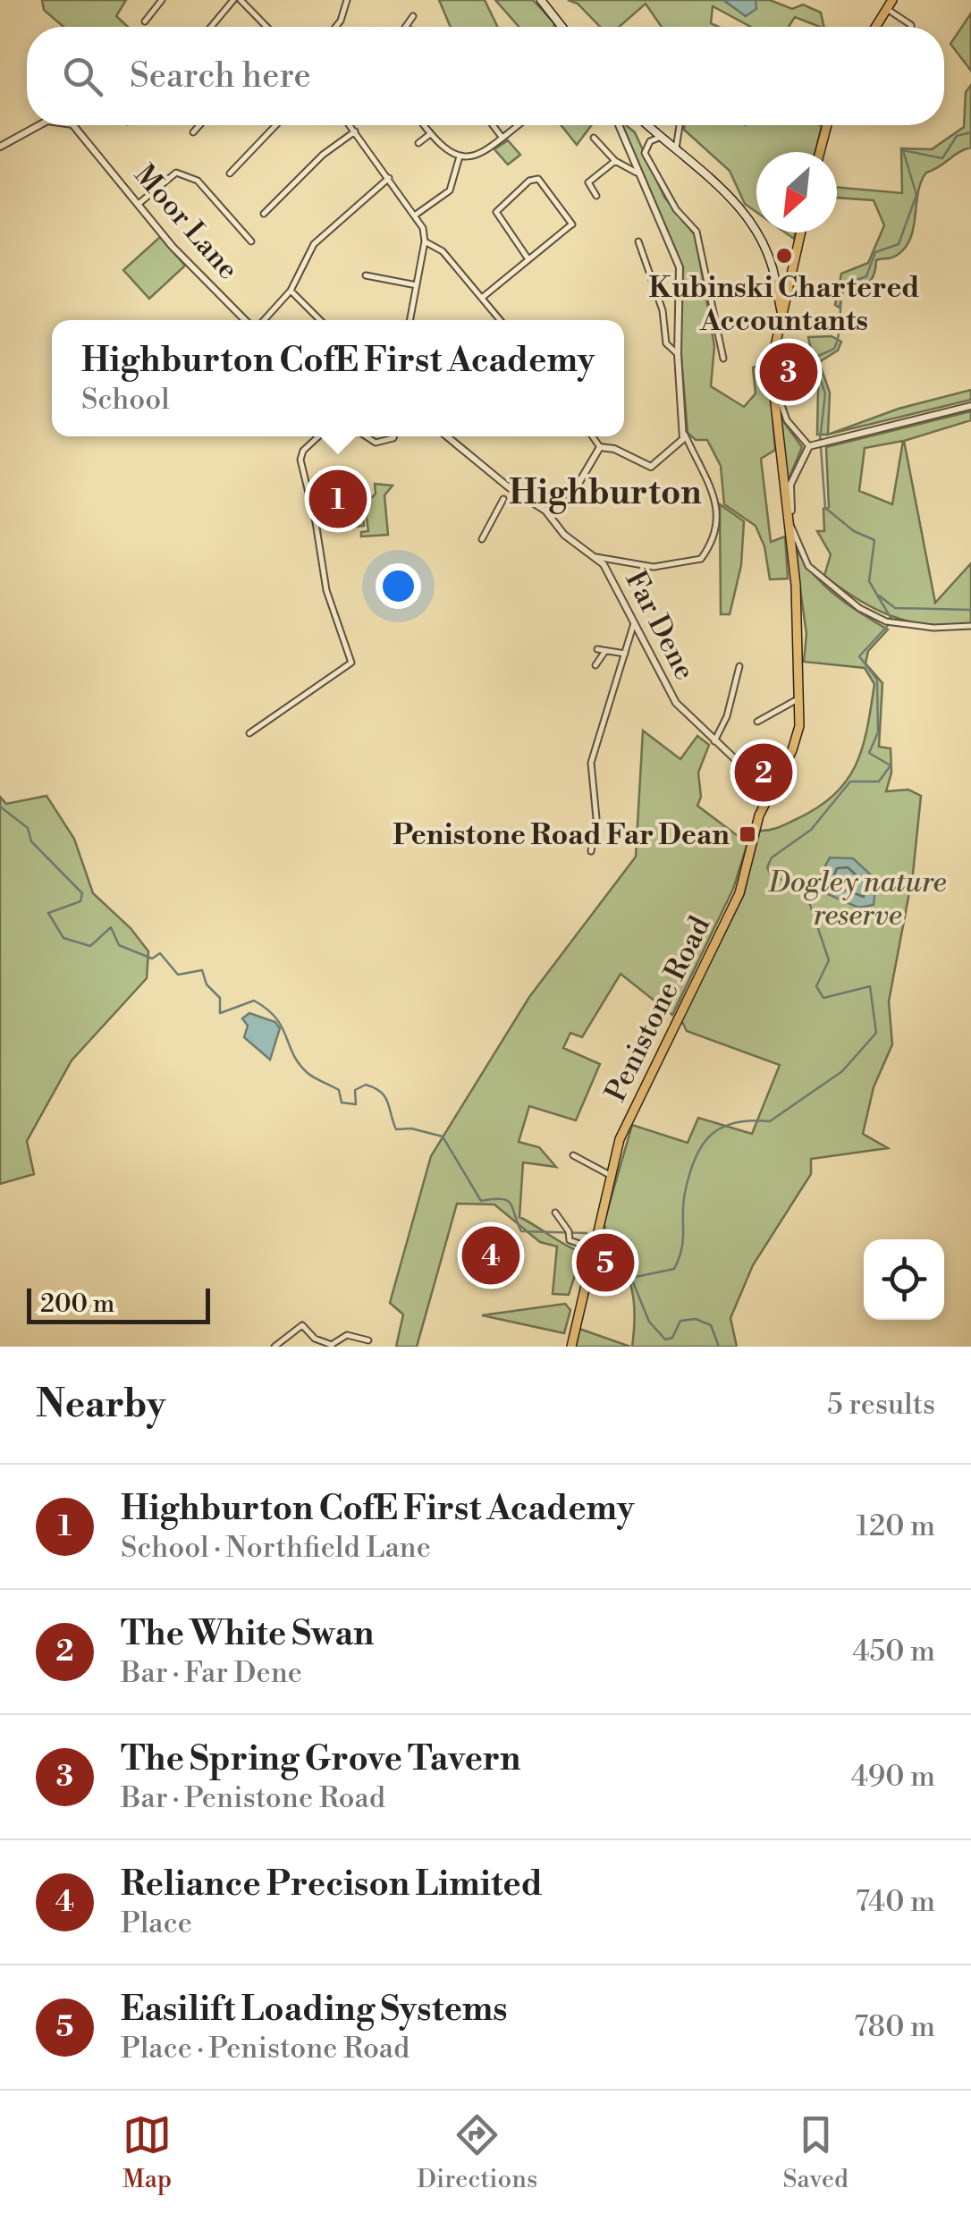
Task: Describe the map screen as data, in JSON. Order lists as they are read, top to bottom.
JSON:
{
  "streets": {
    "highway": ["Penistone Road"],
    "street": ["Moor Lane", "Far Dene"]
  },
  "crossings": [
    ["Far Dene", "Penistone Road"]
  ],
  "districts": ["Highburton"],
  "parks": ["Dogley nature reserve"],
  "places": {
    "other": ["Kubinski Chartered Accountants"],
    "transit": ["Penistone Road Far Dean"]
  },
  "scale_bar": "200 m",
  "north": "bottom left",
  "page": {
    "search": "Search here",
    "popup": ["Highburton CofE First Academy", "School"],
    "pins": [
      "3",
      "1",
      "2",
      "4",
      "5"
    ],
    "scale": "200 m",
    "heading": ["Nearby", "5 results"],
    "list": [
      {
        "mark": "1",
        "name": "Highburton CofE First Academy",
        "note": "School · Northfield Lane",
        "value": "120 m"
      },
      {
        "mark": "2",
        "name": "The White Swan",
        "note": "Bar · Far Dene",
        "value": "450 m"
      },
      {
        "mark": "3",
        "name": "The Spring Grove Tavern",
        "note": "Bar · Penistone Road",
        "value": "490 m"
      },
      {
        "mark": "4",
        "name": "Reliance Precison Limited",
        "note": "Place",
        "value": "740 m"
      },
      {
        "mark": "5",
        "name": "Easilift Loading Systems",
        "note": "Place · Penistone Road",
        "value": "780 m"
      }
    ],
    "nav": ["Map", "Directions", "Saved"]
  }
}
